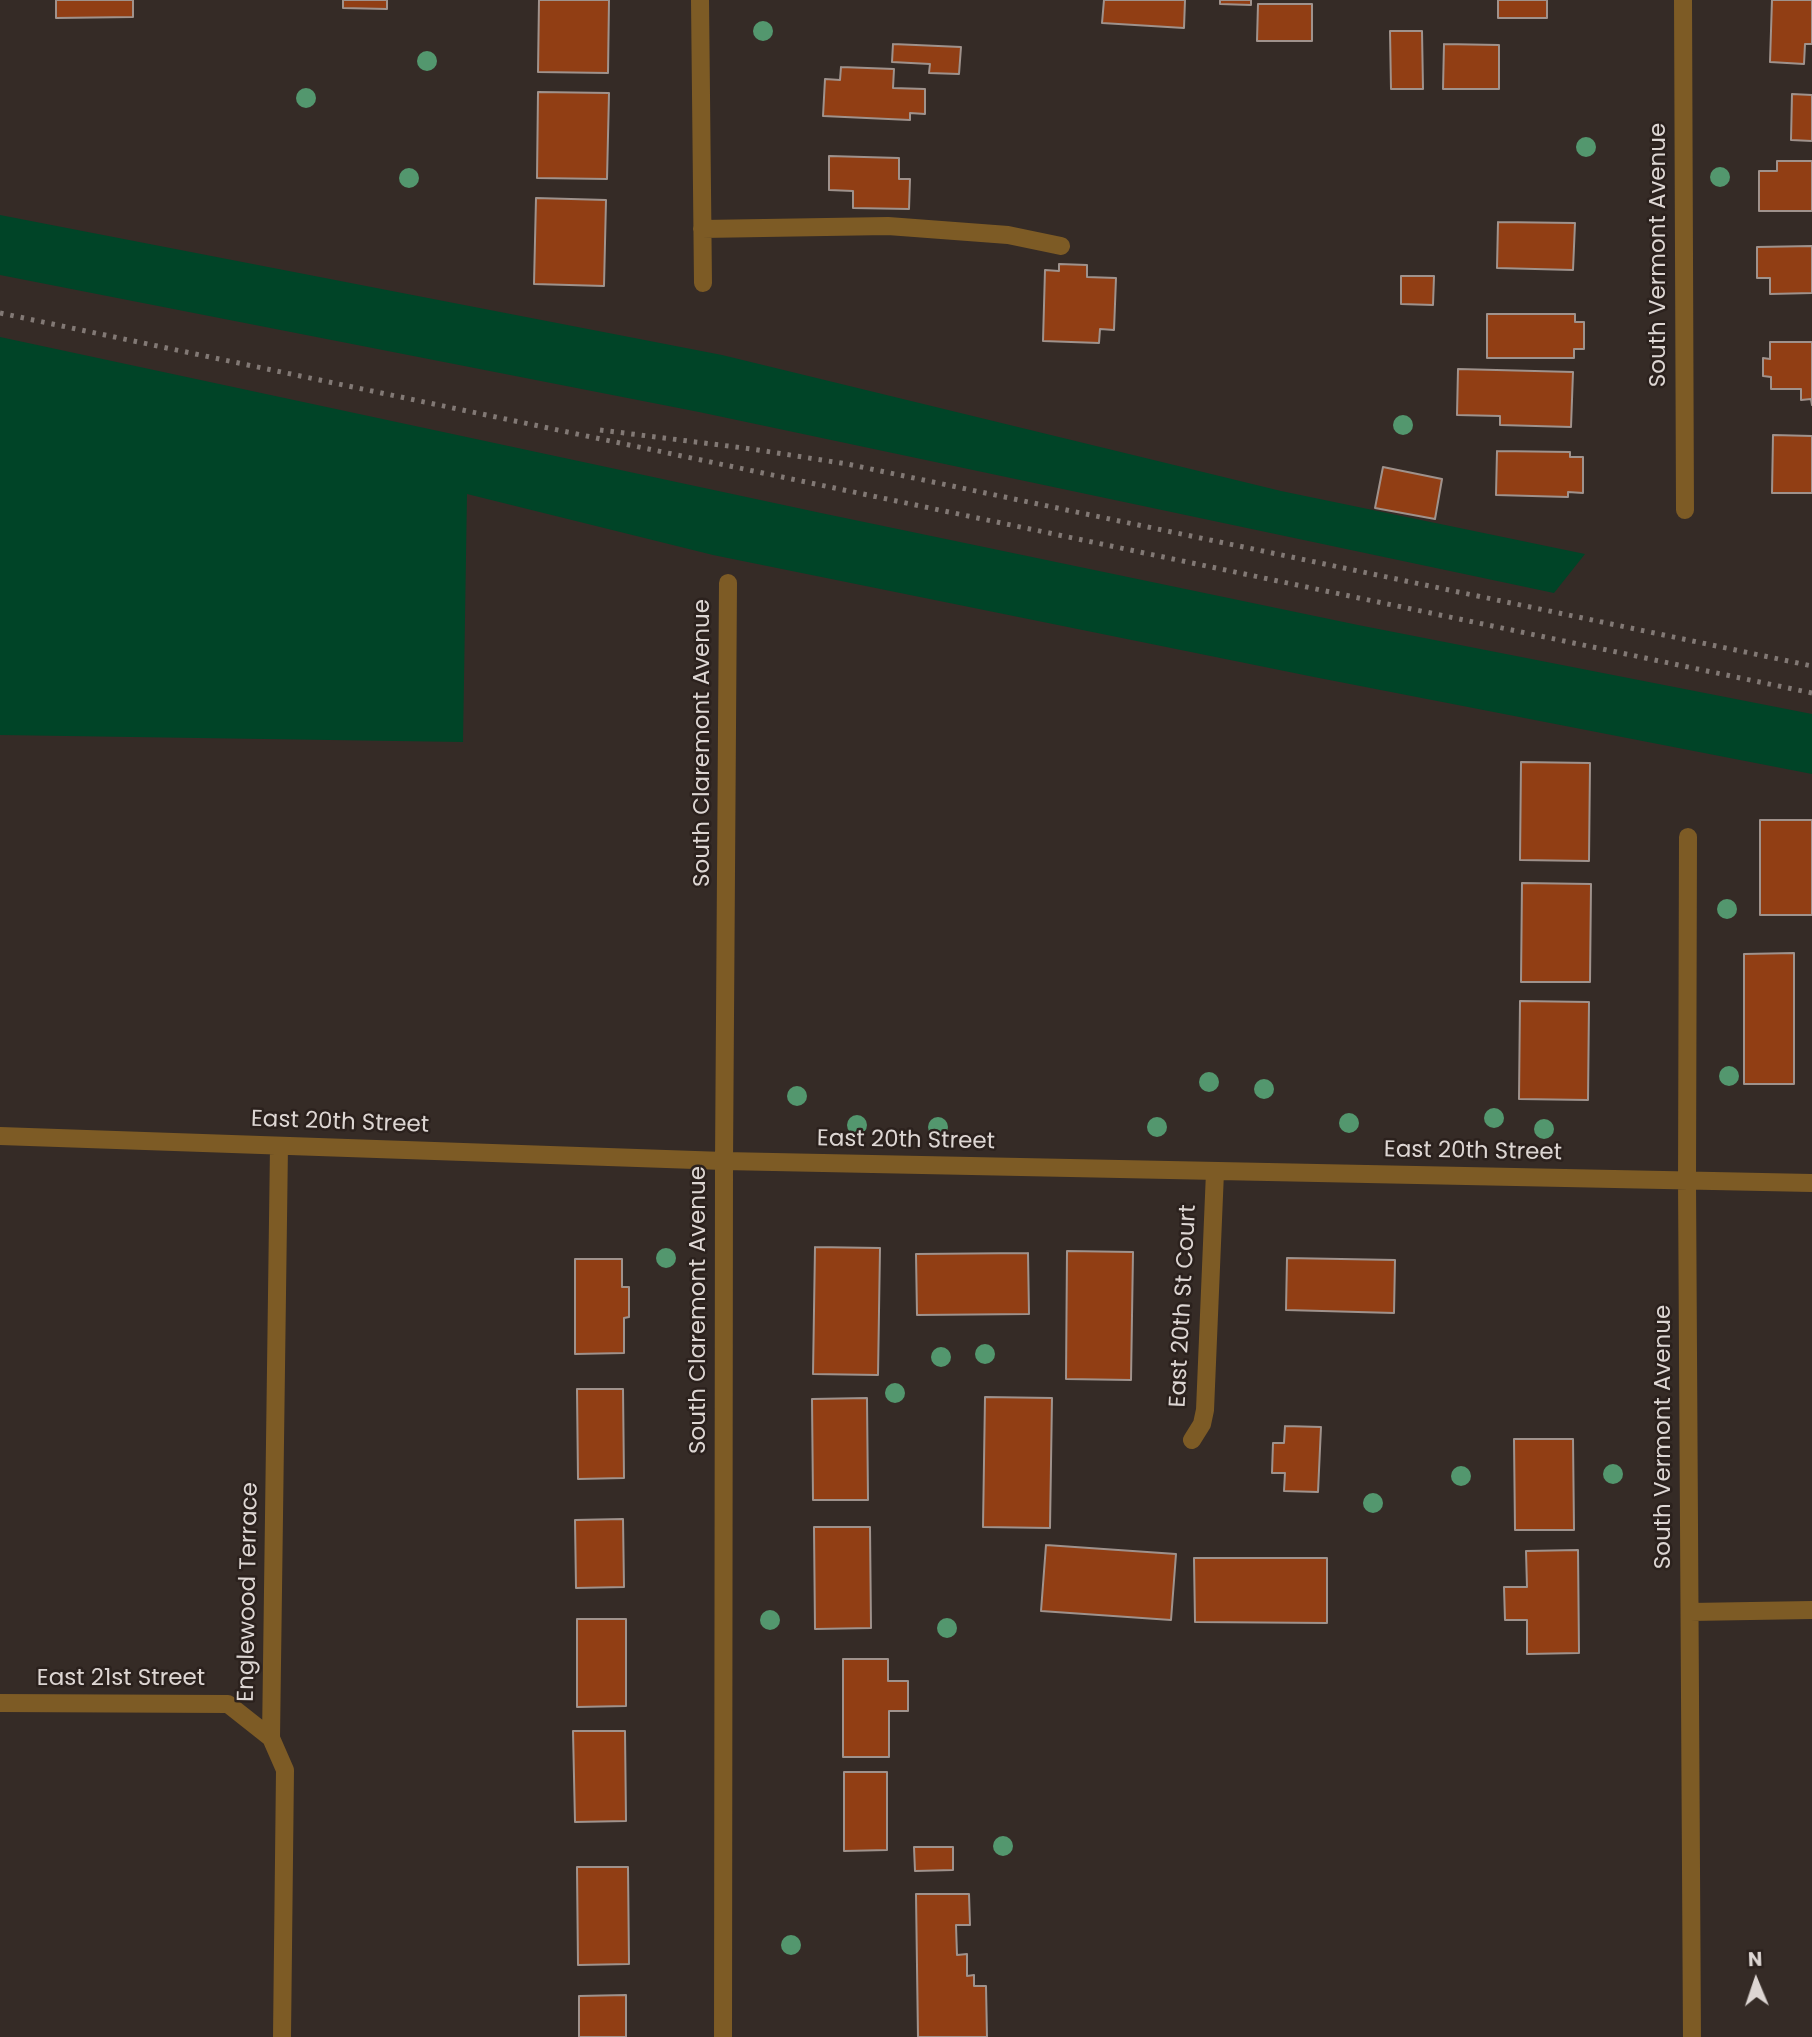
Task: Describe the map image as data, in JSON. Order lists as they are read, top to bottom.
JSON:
{
  "streets": {
    "street": [
      "South Vermont Avenue",
      "South Claremont Avenue",
      "East 20th Street",
      "East 20th St Court",
      "Englewood Terrace",
      "East 21st Street"
    ]
  },
  "crossings": [
    ["South Vermont Avenue", "East 20th Street"],
    ["South Claremont Avenue", "East 20th Street"],
    ["East 20th Street", "East 20th St Court"],
    ["East 20th Street", "Englewood Terrace"],
    ["Englewood Terrace", "East 21st Street"]
  ],
  "north": "top"
}
